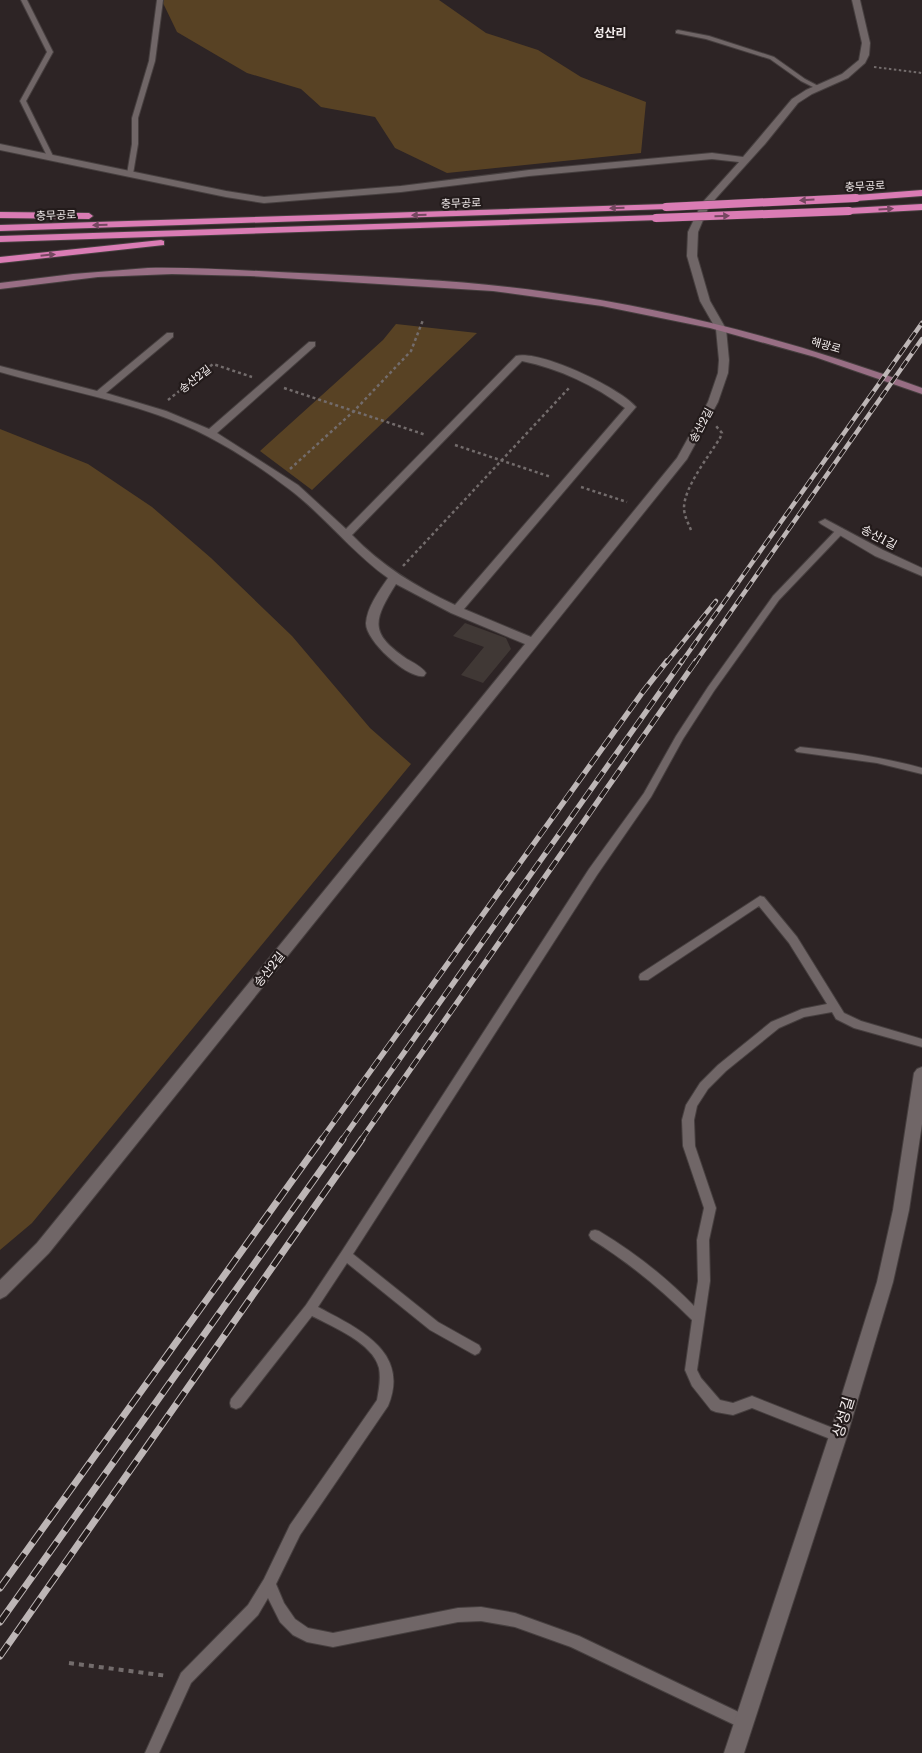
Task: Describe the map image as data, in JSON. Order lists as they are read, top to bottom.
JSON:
{
  "streets": {
    "highway": ["충무공로"],
    "main road": ["해광로"],
    "street": ["송산2길", "송산1길", "상성길"]
  },
  "crossings": [
    ["해광로", "송산2길"]
  ],
  "districts": ["성산리"]
}
